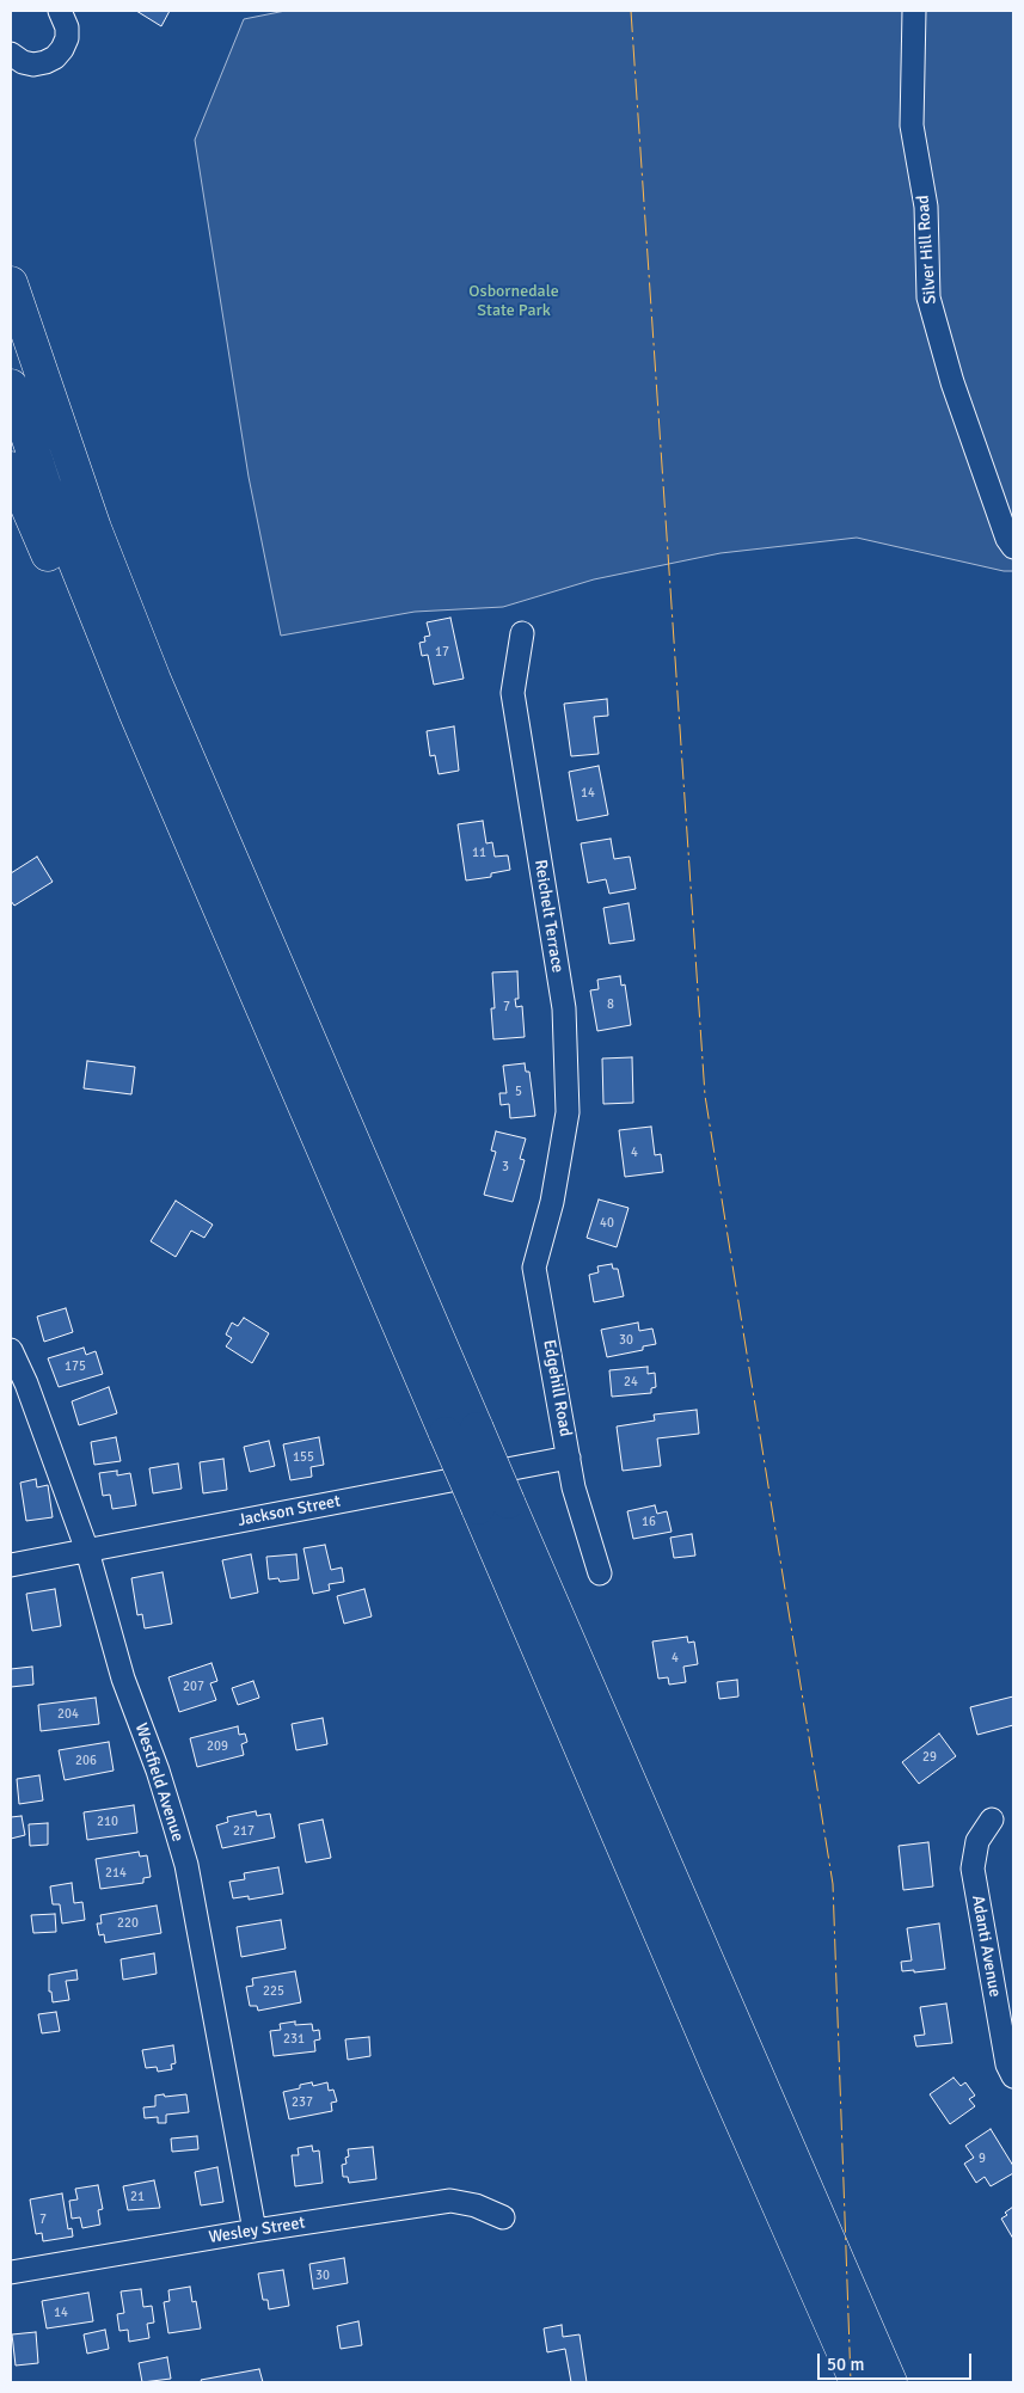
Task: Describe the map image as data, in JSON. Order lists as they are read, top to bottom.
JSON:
{
  "streets": {
    "street": [
      "Silver Hill Road",
      "Reichelt Terrace",
      "Edgehill Road",
      "Jackson Street",
      "Westfield Avenue",
      "Adanti Avenue",
      "Wesley Street"
    ]
  },
  "crossings": [
    ["Reichelt Terrace", "Edgehill Road"],
    ["Edgehill Road", "Jackson Street"],
    ["Jackson Street", "Westfield Avenue"],
    ["Westfield Avenue", "Wesley Street"]
  ],
  "parks": ["Osbornedale State Park"],
  "house_numbers": [
    "17",
    "14",
    "11",
    "8",
    "7",
    "5",
    "4",
    "3",
    "40",
    "30",
    "175",
    "24",
    "155",
    "16",
    "4",
    "207",
    "204",
    "209",
    "29",
    "206",
    "210",
    "217",
    "214",
    "220",
    "225",
    "231",
    "237",
    "9",
    "21",
    "7",
    "30",
    "14"
  ],
  "scale_bar": "50 m"
}
